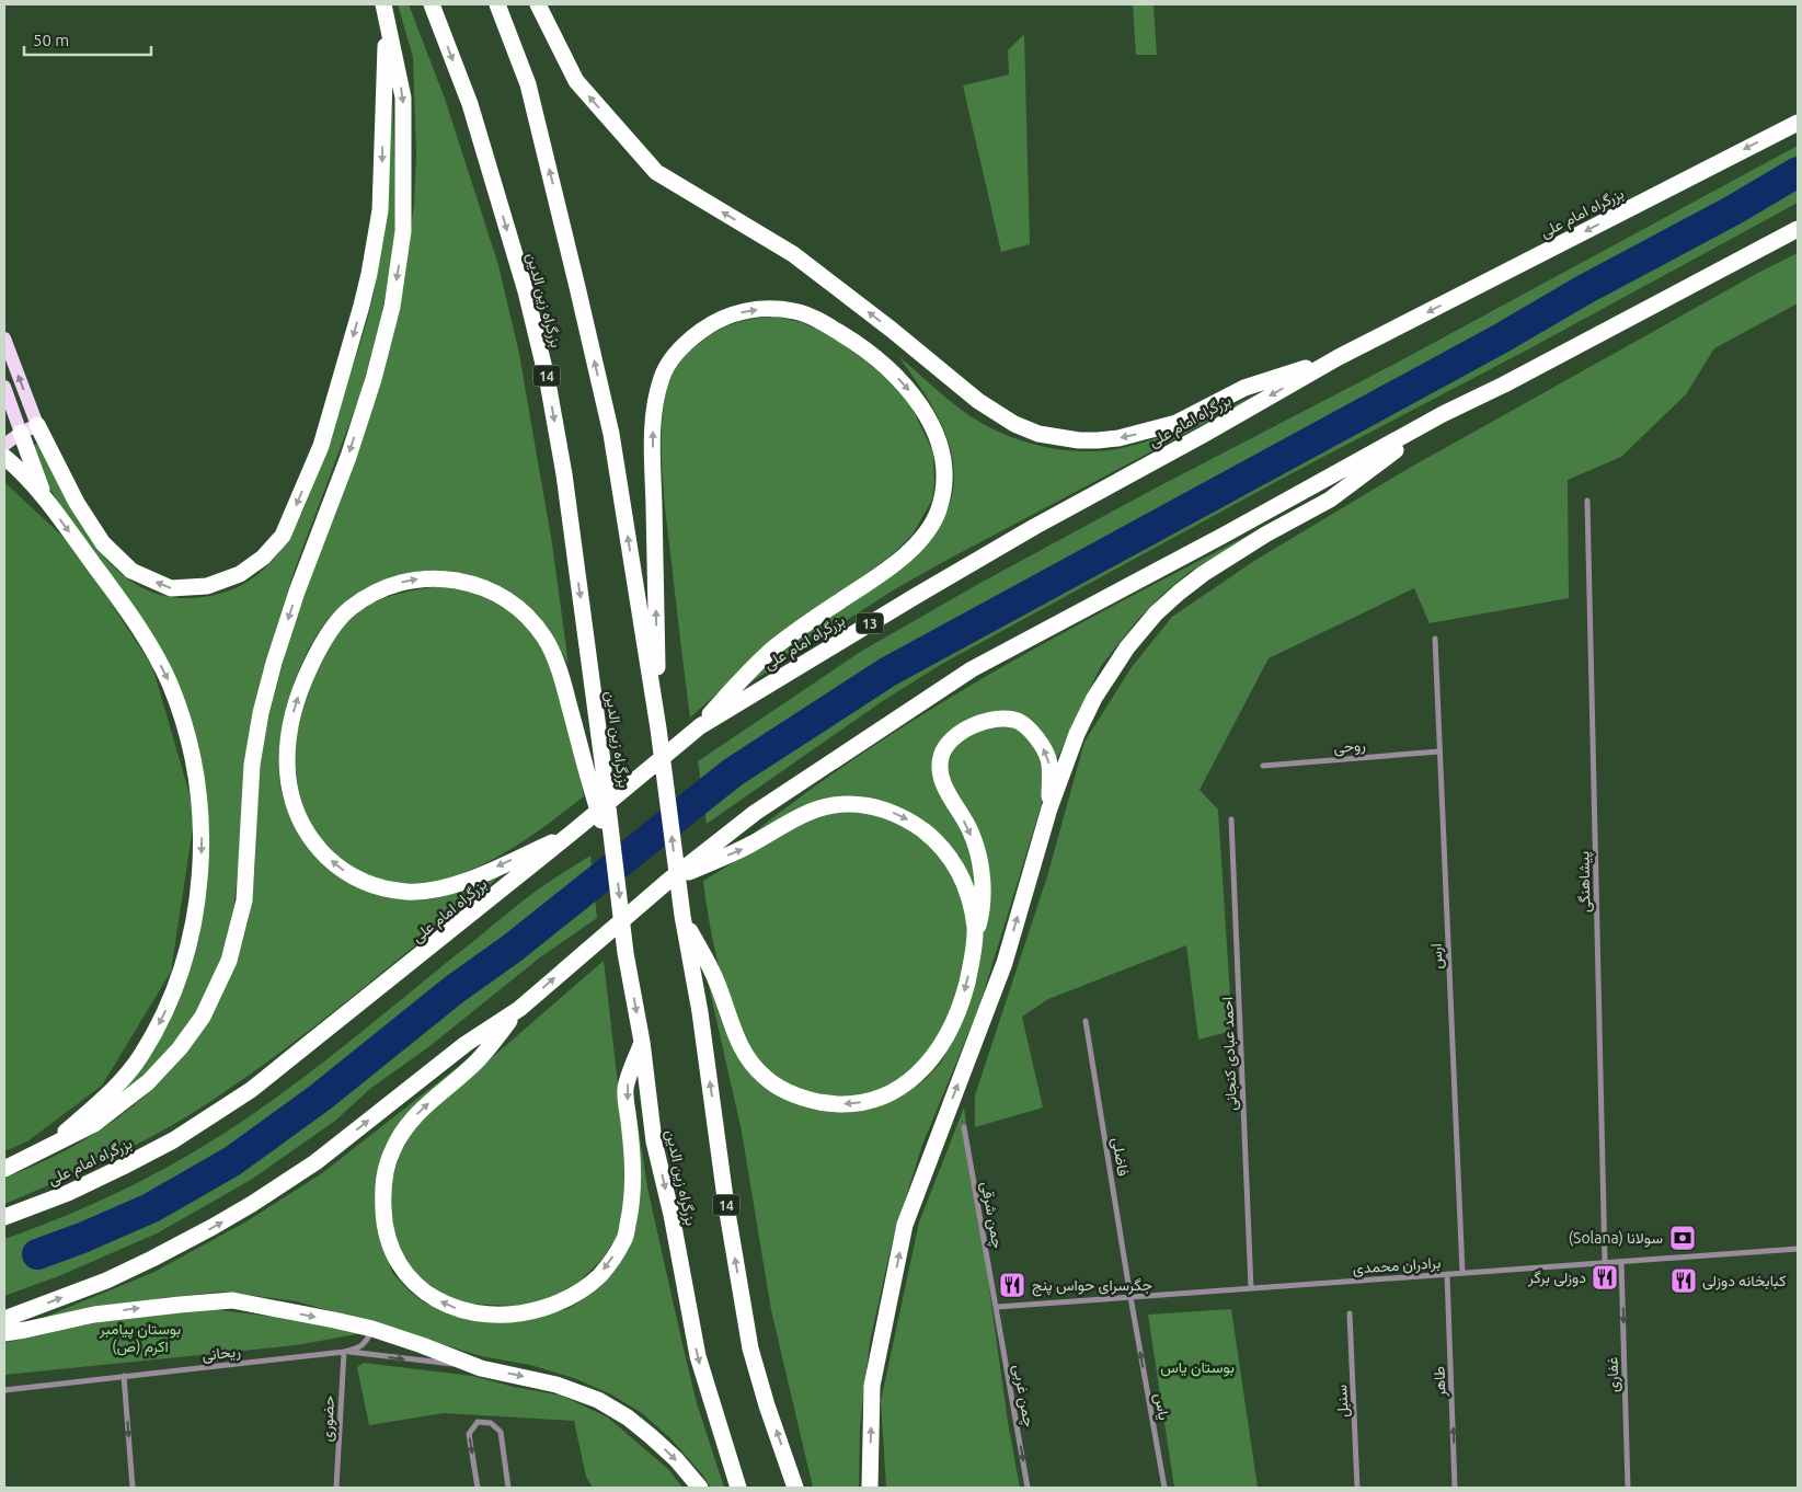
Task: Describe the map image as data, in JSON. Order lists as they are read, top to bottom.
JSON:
{
  "streets": {
    "highway": [
      "بزرگراه امام علی",
      "بزرگراه زین الدین",
      "14",
      "13"
    ],
    "street": [
      "روحی",
      "پیشاهنگی",
      "ارس",
      "احمد عبادی کنجانی",
      "فاضلی",
      "چمن شرقی",
      "برادران محمدی",
      "ریحانی",
      "غفاری",
      "طاهر",
      "چمن غربی",
      "سنبل",
      "یاس",
      "حضوری"
    ]
  },
  "crossings": [
    ["روحی", "ارس"],
    ["پیشاهنگی", "برادران محمدی"],
    ["ارس", "برادران محمدی"],
    ["احمد عبادی کنجانی", "برادران محمدی"],
    ["فاضلی", "برادران محمدی"],
    ["فاضلی", "یاس"],
    ["چمن شرقی", "برادران محمدی"],
    ["چمن شرقی", "چمن غربی"],
    ["برادران محمدی", "غفاری"],
    ["برادران محمدی", "طاهر"],
    ["برادران محمدی", "چمن غربی"],
    ["برادران محمدی", "یاس"],
    ["ریحانی", "حضوری"]
  ],
  "one_way": [
    "غفاری",
    "طاهر",
    "چمن غربی",
    "یاس"
  ],
  "parks": ["بوستان پیامبر اکرم (ص)", "بوستان یاس"],
  "places": {
    "bank": ["(Solana) سولانا"],
    "restaurant": ["دوزلی برگر", "کبابخانه دوزلی", "جگرسرای حواس پنج"]
  },
  "scale_bar": "50 m"
}
